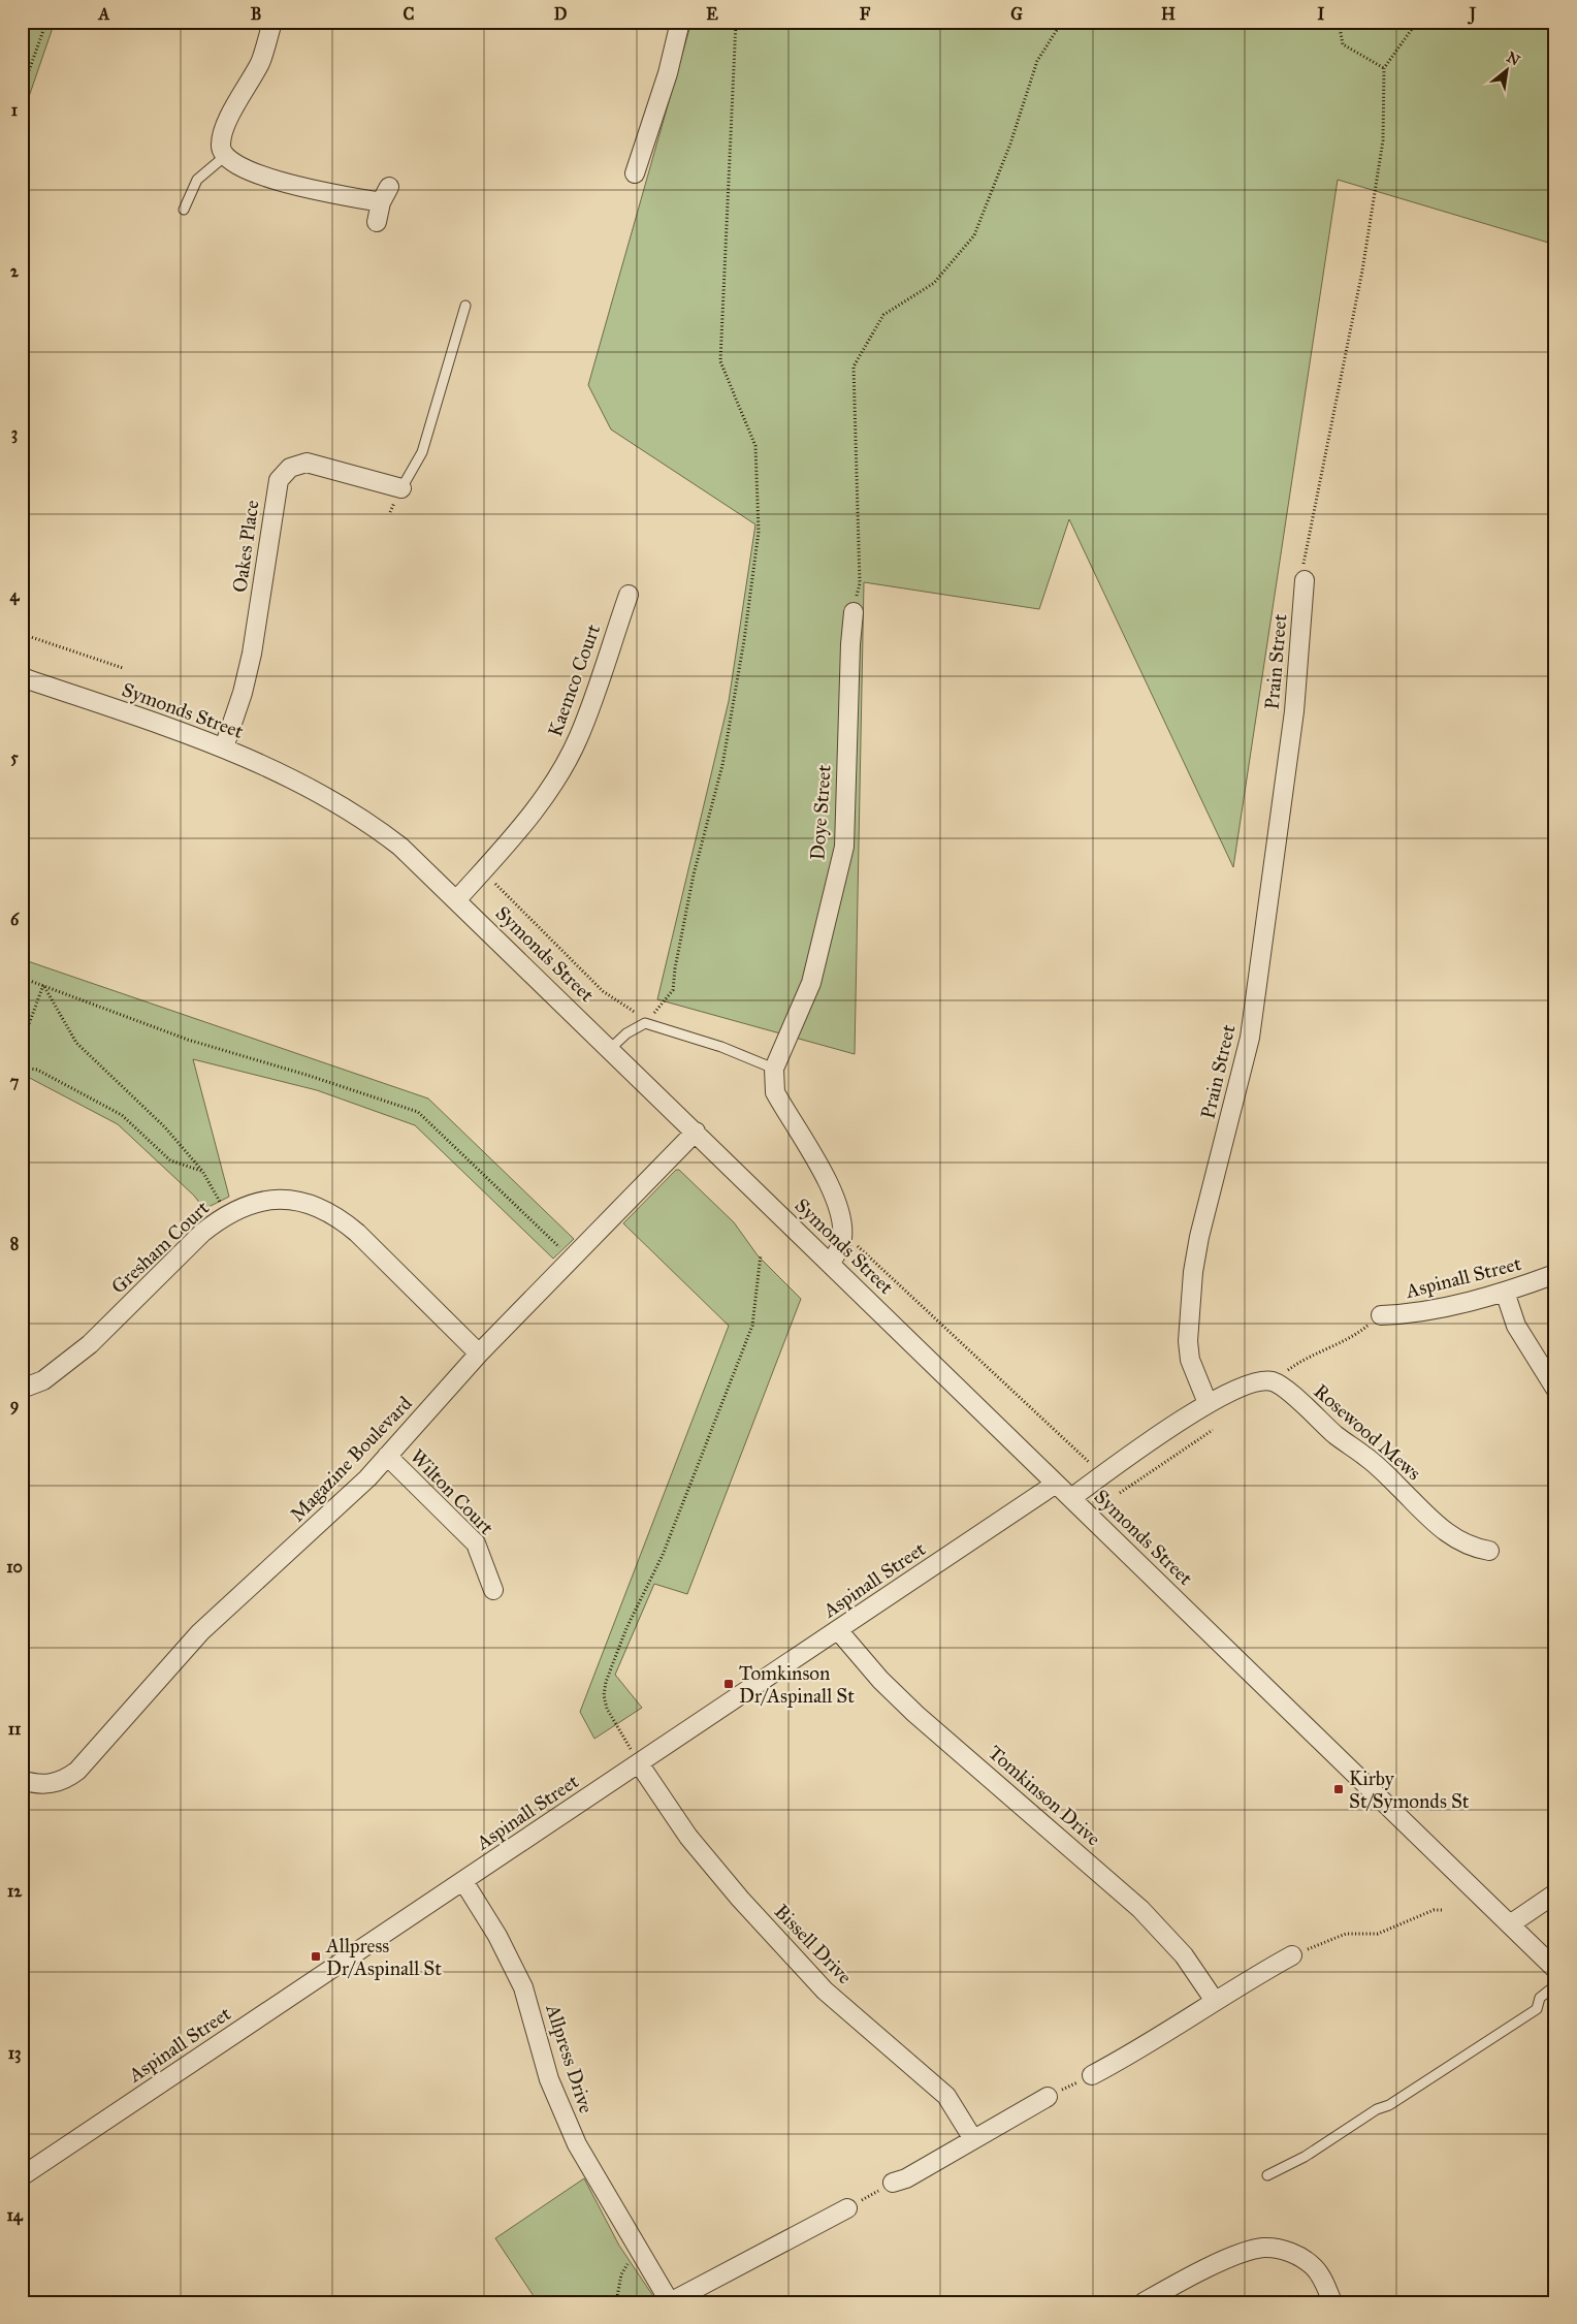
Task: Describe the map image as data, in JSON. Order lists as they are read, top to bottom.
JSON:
{
  "streets": {
    "street": [
      "Oakes Place",
      "Prain Street",
      "Kaemco Court",
      "Symonds Street",
      "Doye Street",
      "Gresham Court",
      "Aspinall Street",
      "Rosewood Mews",
      "Magazine Boulevard",
      "Wilton Court",
      "Tomkinson Drive",
      "Bissell Drive",
      "Allpress Drive"
    ]
  },
  "crossings": [
    ["Oakes Place", "Symonds Street"],
    ["Kaemco Court", "Symonds Street"],
    ["Symonds Street", "Doye Street"],
    ["Symonds Street", "Aspinall Street"],
    ["Symonds Street", "Magazine Boulevard"],
    ["Gresham Court", "Magazine Boulevard"],
    ["Aspinall Street", "Tomkinson Drive"],
    ["Aspinall Street", "Bissell Drive"],
    ["Aspinall Street", "Allpress Drive"],
    ["Magazine Boulevard", "Wilton Court"]
  ],
  "places": {
    "transit": ["Tomkinson Dr/Aspinall St", "Kirby St/Symonds St", "Allpress Dr/Aspinall St"]
  },
  "north": "top right",
  "grid": {
    "columns": [
      "A",
      "B",
      "C",
      "D",
      "E",
      "F",
      "G",
      "H",
      "I",
      "J"
    ],
    "rows": [
      "1",
      "2",
      "3",
      "4",
      "5",
      "6",
      "7",
      "8",
      "9",
      "10",
      "11",
      "12",
      "13",
      "14"
    ]
  }
}
